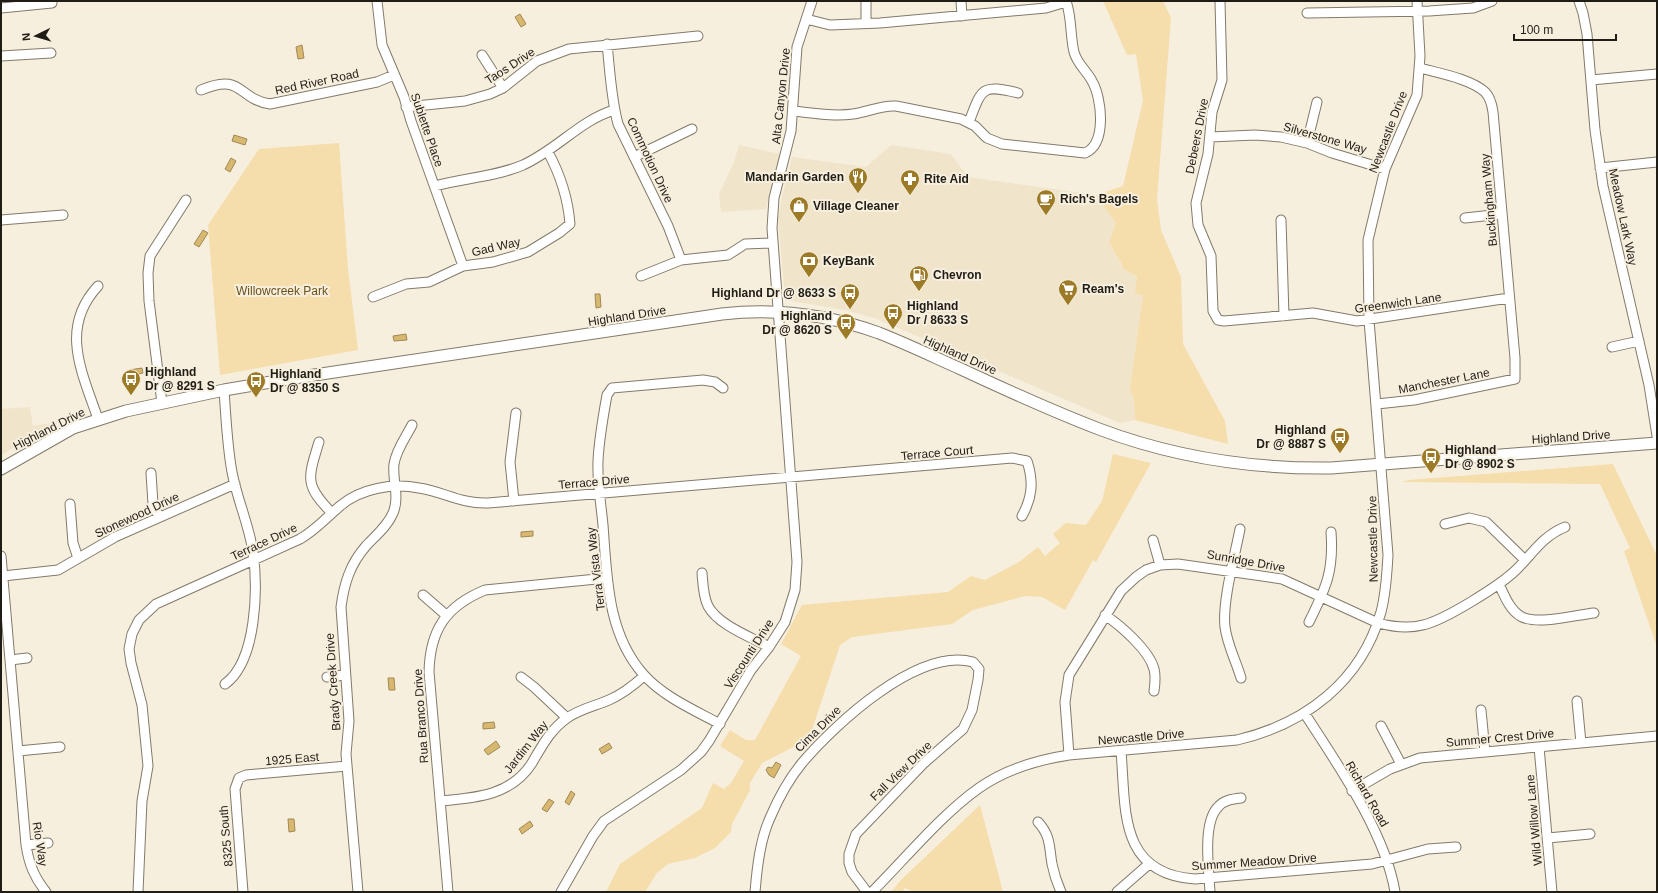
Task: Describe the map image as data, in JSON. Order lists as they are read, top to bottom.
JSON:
{
  "streets": {
    "main road": ["Highland Drive"],
    "street": [
      "Taos Drive",
      "Red River Road",
      "Alta Canyon Drive",
      "Sublette Place",
      "Newcastle Drive",
      "Debeers Drive",
      "Silverstone Way",
      "Commotion Drive",
      "Buckingham Way",
      "Meadow Lark Way",
      "Gad Way",
      "Greenwich Lane",
      "Manchester Lane",
      "Terrace Court",
      "Terrace Drive",
      "Stonewood Drive",
      "Sunridge Drive",
      "Terra Vista Way",
      "Viscounti Drive",
      "Brady Creek Drive",
      "Rua Branco Drive",
      "Cima Drive",
      "Summer Crest Drive",
      "Jardim Way",
      "1925 East",
      "Fall View Drive",
      "Richard Road",
      "Wild Willow Lane",
      "8325 South",
      "Rio Way",
      "Summer Meadow Drive"
    ]
  },
  "crossings": [
    ["Taos Drive", "Sublette Place"],
    ["Taos Drive", "Commotion Drive"],
    ["Red River Road", "Sublette Place"],
    ["Alta Canyon Drive", "Highland Drive"],
    ["Alta Canyon Drive", "Viscounti Drive"],
    ["Sublette Place", "Gad Way"],
    ["Newcastle Drive", "Silverstone Way"],
    ["Newcastle Drive", "Buckingham Way"],
    ["Newcastle Drive", "Greenwich Lane"],
    ["Newcastle Drive", "Highland Drive"],
    ["Newcastle Drive", "Manchester Lane"],
    ["Newcastle Drive", "Sunridge Drive"],
    ["Newcastle Drive", "Richard Road"],
    ["Newcastle Drive", "Summer Meadow Drive"],
    ["Debeers Drive", "Silverstone Way"],
    ["Debeers Drive", "Greenwich Lane"],
    ["Buckingham Way", "Greenwich Lane"],
    ["Buckingham Way", "Manchester Lane"],
    ["Highland Drive", "Viscounti Drive"],
    ["Terrace Court", "Terrace Drive"],
    ["Terrace Court", "Viscounti Drive"],
    ["Terrace Drive", "Terra Vista Way"],
    ["Terrace Drive", "Viscounti Drive"],
    ["Terrace Drive", "Brady Creek Drive"],
    ["Stonewood Drive", "Rio Way"],
    ["Terra Vista Way", "Viscounti Drive"],
    ["Terra Vista Way", "Rua Branco Drive"],
    ["Terra Vista Way", "Jardim Way"],
    ["Brady Creek Drive", "1925 East"],
    ["Rua Branco Drive", "Jardim Way"],
    ["Cima Drive", "Fall View Drive"],
    ["Summer Crest Drive", "Richard Road"],
    ["Summer Crest Drive", "Wild Willow Lane"],
    ["1925 East", "8325 South"],
    ["Richard Road", "Summer Meadow Drive"]
  ],
  "parks": ["Willowcreek Park"],
  "places": {
    "restaurant": ["Mandarin Garden"],
    "pharmacy": ["Rite Aid"],
    "cafe": ["Rich's Bagels"],
    "shop": ["Village Cleaner"],
    "bank": ["KeyBank"],
    "fuel station": ["Chevron"],
    "supermarket": ["Ream's"],
    "bus stop": [
      "Highland Dr @ 8633 S",
      "Highland Dr / 8633 S",
      "Highland Dr @ 8620 S",
      "Highland Dr @ 8291 S",
      "Highland Dr @ 8350 S",
      "Highland Dr @ 8887 S",
      "Highland Dr @ 8902 S"
    ]
  },
  "scale_bar": "100 m",
  "north": "left"
}
